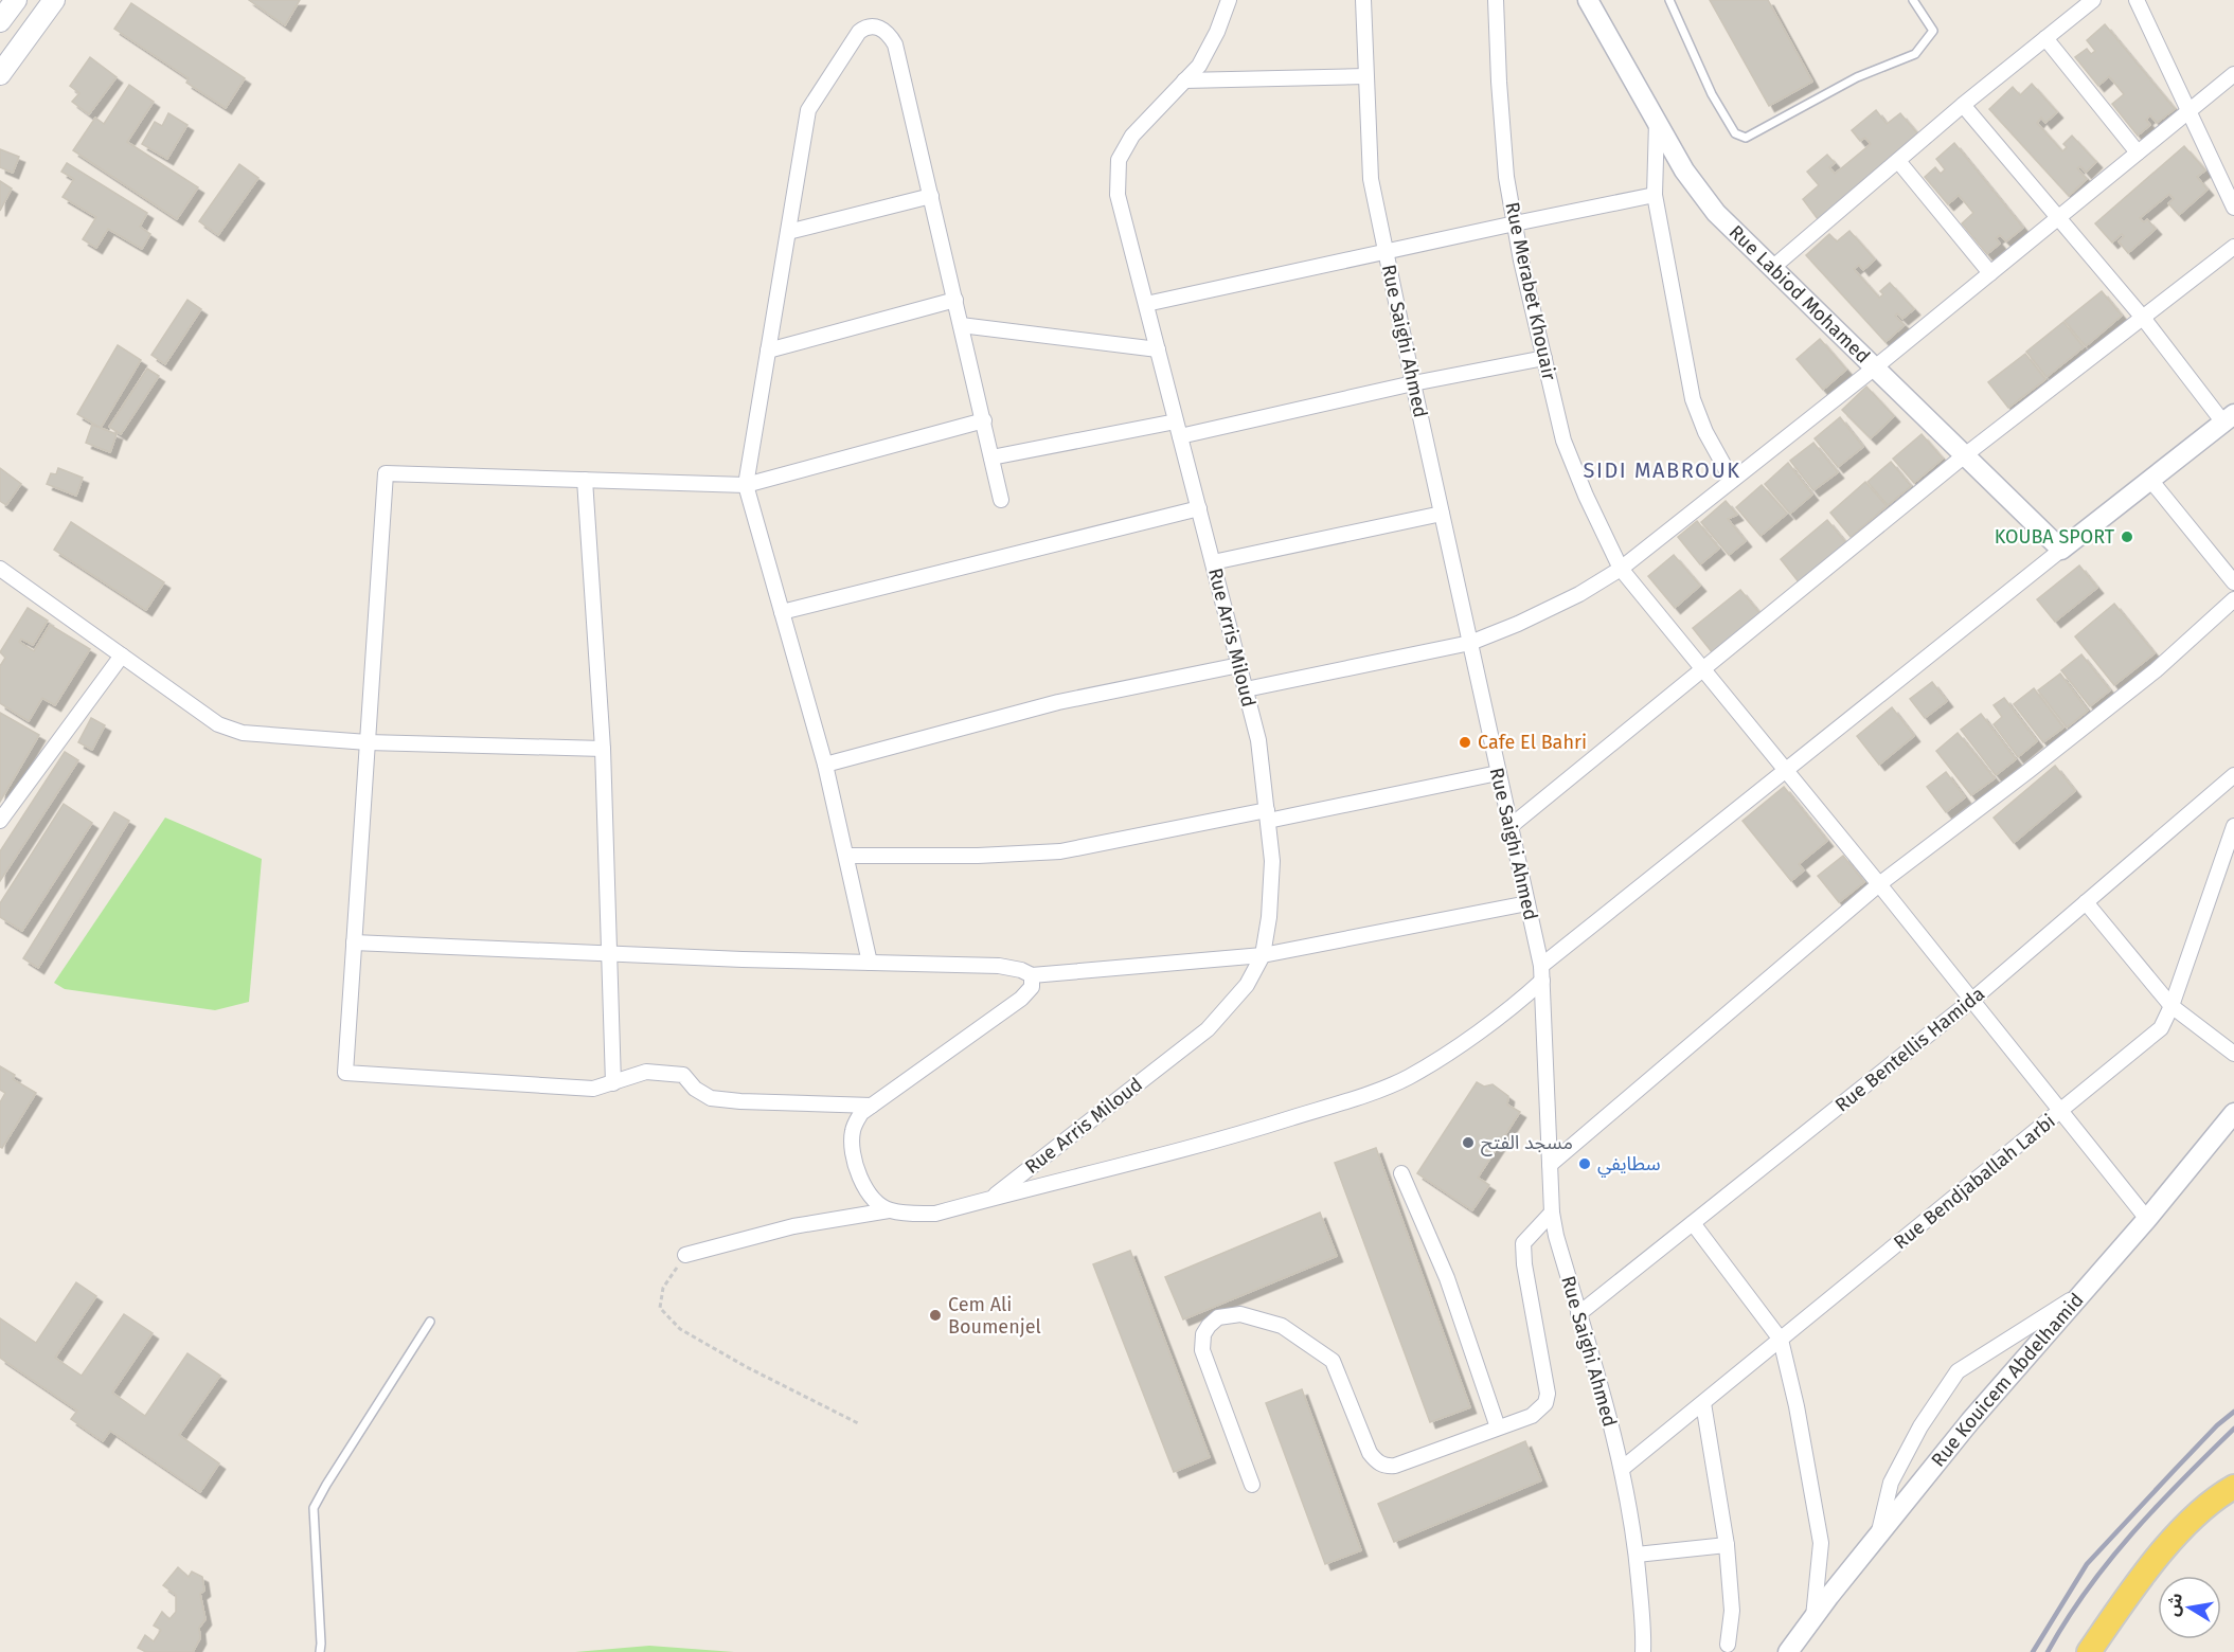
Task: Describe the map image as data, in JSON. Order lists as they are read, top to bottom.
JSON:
{
  "streets": {
    "street": [
      "Rue Merabet Khouair",
      "Rue Labiod Mohamed",
      "Rue Saighi Ahmed",
      "Rue Arris Miloud",
      "Rue Bentellis Hamida",
      "Rue Bendjaballah Larbi",
      "Rue Kouicem Abdelhamid"
    ]
  },
  "crossings": [
    ["Rue Merabet Khouair", "Rue Bentellis Hamida"],
    ["Rue Merabet Khouair", "Rue Bendjaballah Larbi"],
    ["Rue Merabet Khouair", "Rue Kouicem Abdelhamid"],
    ["Rue Saighi Ahmed", "Rue Bentellis Hamida"],
    ["Rue Saighi Ahmed", "Rue Bendjaballah Larbi"]
  ],
  "districts": ["SIDI MABROUK"],
  "places": [
    "KOUBA SPORT",
    "Cafe El Bahri",
    "مسجد الفتح",
    "سطايفي",
    "Cem Ali Boumenjel"
  ],
  "north": "left"
}
